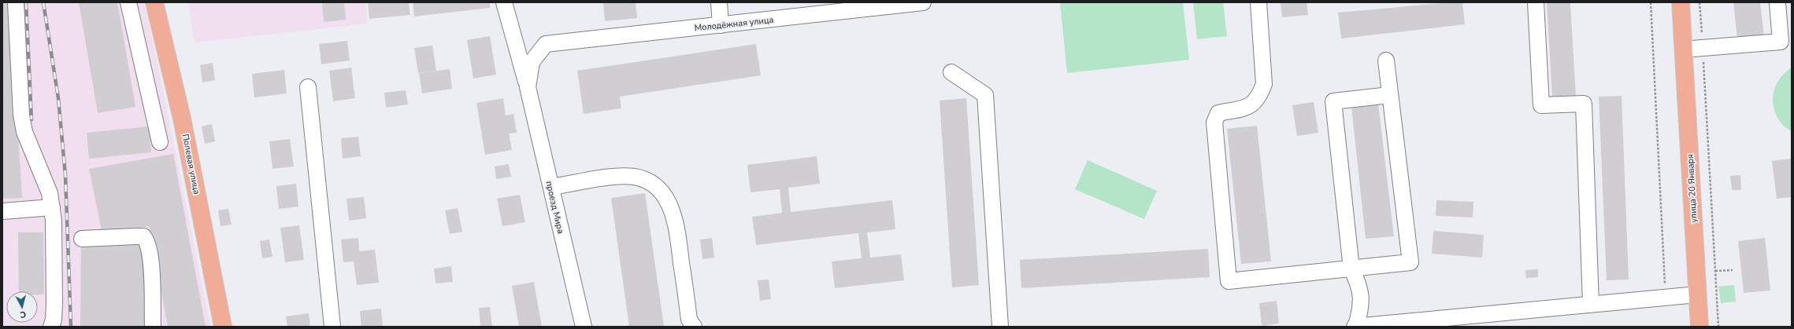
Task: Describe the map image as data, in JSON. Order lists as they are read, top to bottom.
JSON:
{
  "streets": {
    "main road": ["Полевая улица", "улица 20 Января"],
    "street": ["Молодёжная улица", "проезд Мира"]
  },
  "crossings": [
    ["Молодёжная улица", "проезд Мира"]
  ],
  "north": "bottom"
}
